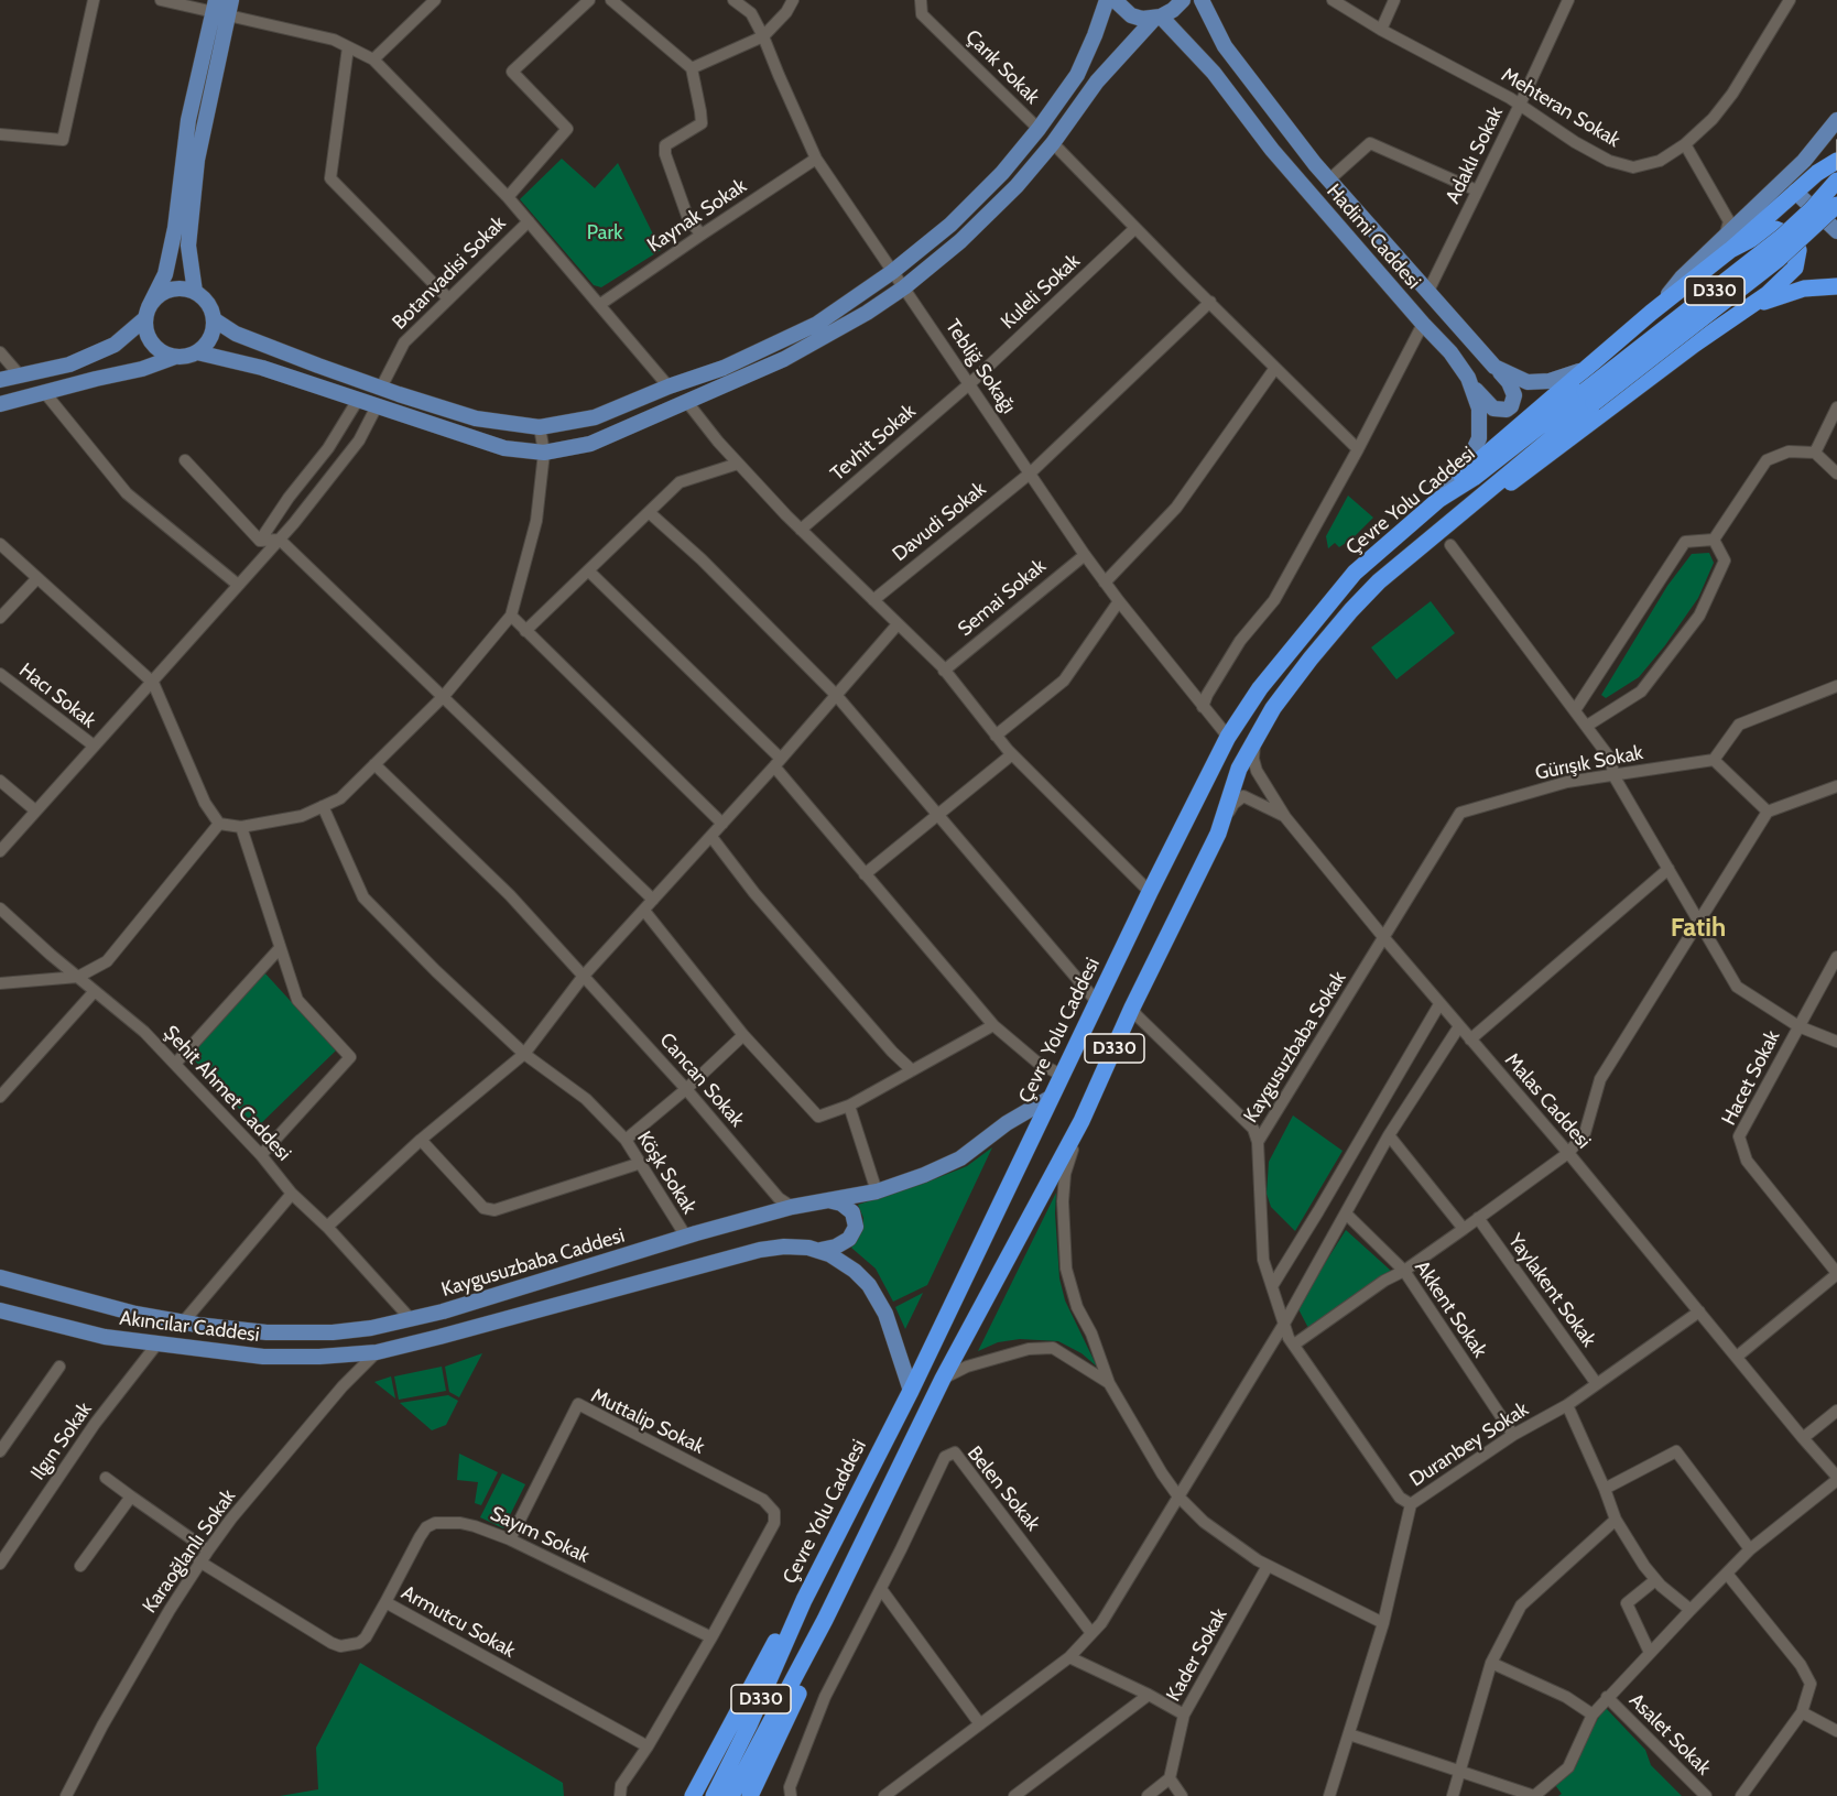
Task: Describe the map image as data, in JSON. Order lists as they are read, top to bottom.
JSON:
{
  "streets": {
    "highway": ["D330", "Çevre Yolu Caddesi"],
    "main road": ["Hadimi Caddesi", "Kaygusuzbaba Caddesi", "Akıncılar Caddesi"],
    "street": [
      "Çarık Sokak",
      "Mehteran Sokak",
      "Adaklı Sokak",
      "Kaynak Sokak",
      "Botanvadisi Sokak",
      "Kuleli Sokak",
      "Tebliğ Sokağı",
      "Tevhit Sokak",
      "Davudi Sokak",
      "Semai Sokak",
      "Hacı Sokak",
      "Gürışık Sokak",
      "Kaygusuzbaba Sokak",
      "Hacet Sokak",
      "Cancan Sokak",
      "Şehit Ahmet Caddesi",
      "Malas Caddesi",
      "Köşk Sokak",
      "Yaylakent Sokak",
      "Akkent Sokak",
      "Muttalip Sokak",
      "Ilgın Sokak",
      "Duranbey Sokak",
      "Belen Sokak",
      "Sayım Sokak",
      "Karaoğlanlı Sokak",
      "Armutcu Sokak",
      "Kader Sokak",
      "Asalet Sokak"
    ]
  },
  "crossings": [
    ["Mehteran Sokak", "Adaklı Sokak"],
    ["Adaklı Sokak", "Hadimi Caddesi"],
    ["Kaynak Sokak", "Tebliğ Sokağı"],
    ["Hadimi Caddesi", "Çevre Yolu Caddesi"],
    ["D330", "Çevre Yolu Caddesi"],
    ["Kuleli Sokak", "Tebliğ Sokağı"],
    ["Kuleli Sokak", "Tevhit Sokak"],
    ["Tebliğ Sokağı", "Tevhit Sokak"],
    ["Tebliğ Sokağı", "Çevre Yolu Caddesi"],
    ["Tebliğ Sokağı", "Davudi Sokak"],
    ["Tebliğ Sokağı", "Semai Sokak"],
    ["Çevre Yolu Caddesi", "Malas Caddesi"],
    ["Çevre Yolu Caddesi", "Kaygusuzbaba Caddesi"],
    ["Gürışık Sokak", "Kaygusuzbaba Sokak"],
    ["Gürışık Sokak", "Malas Caddesi"],
    ["Kaygusuzbaba Sokak", "Malas Caddesi"],
    ["Kaygusuzbaba Sokak", "Duranbey Sokak"],
    ["Cancan Sokak", "Kaygusuzbaba Caddesi"],
    ["Şehit Ahmet Caddesi", "Kaygusuzbaba Caddesi"],
    ["Malas Caddesi", "Duranbey Sokak"],
    ["Köşk Sokak", "Kaygusuzbaba Caddesi"],
    ["Yaylakent Sokak", "Duranbey Sokak"],
    ["Akkent Sokak", "Duranbey Sokak"],
    ["Akıncılar Caddesi", "Ilgın Sokak"],
    ["Akıncılar Caddesi", "Karaoğlanlı Sokak"],
    ["Muttalip Sokak", "Sayım Sokak"],
    ["Sayım Sokak", "Armutcu Sokak"],
    ["Karaoğlanlı Sokak", "Armutcu Sokak"]
  ],
  "districts": ["Fatih"],
  "parks": ["Park"]
}
